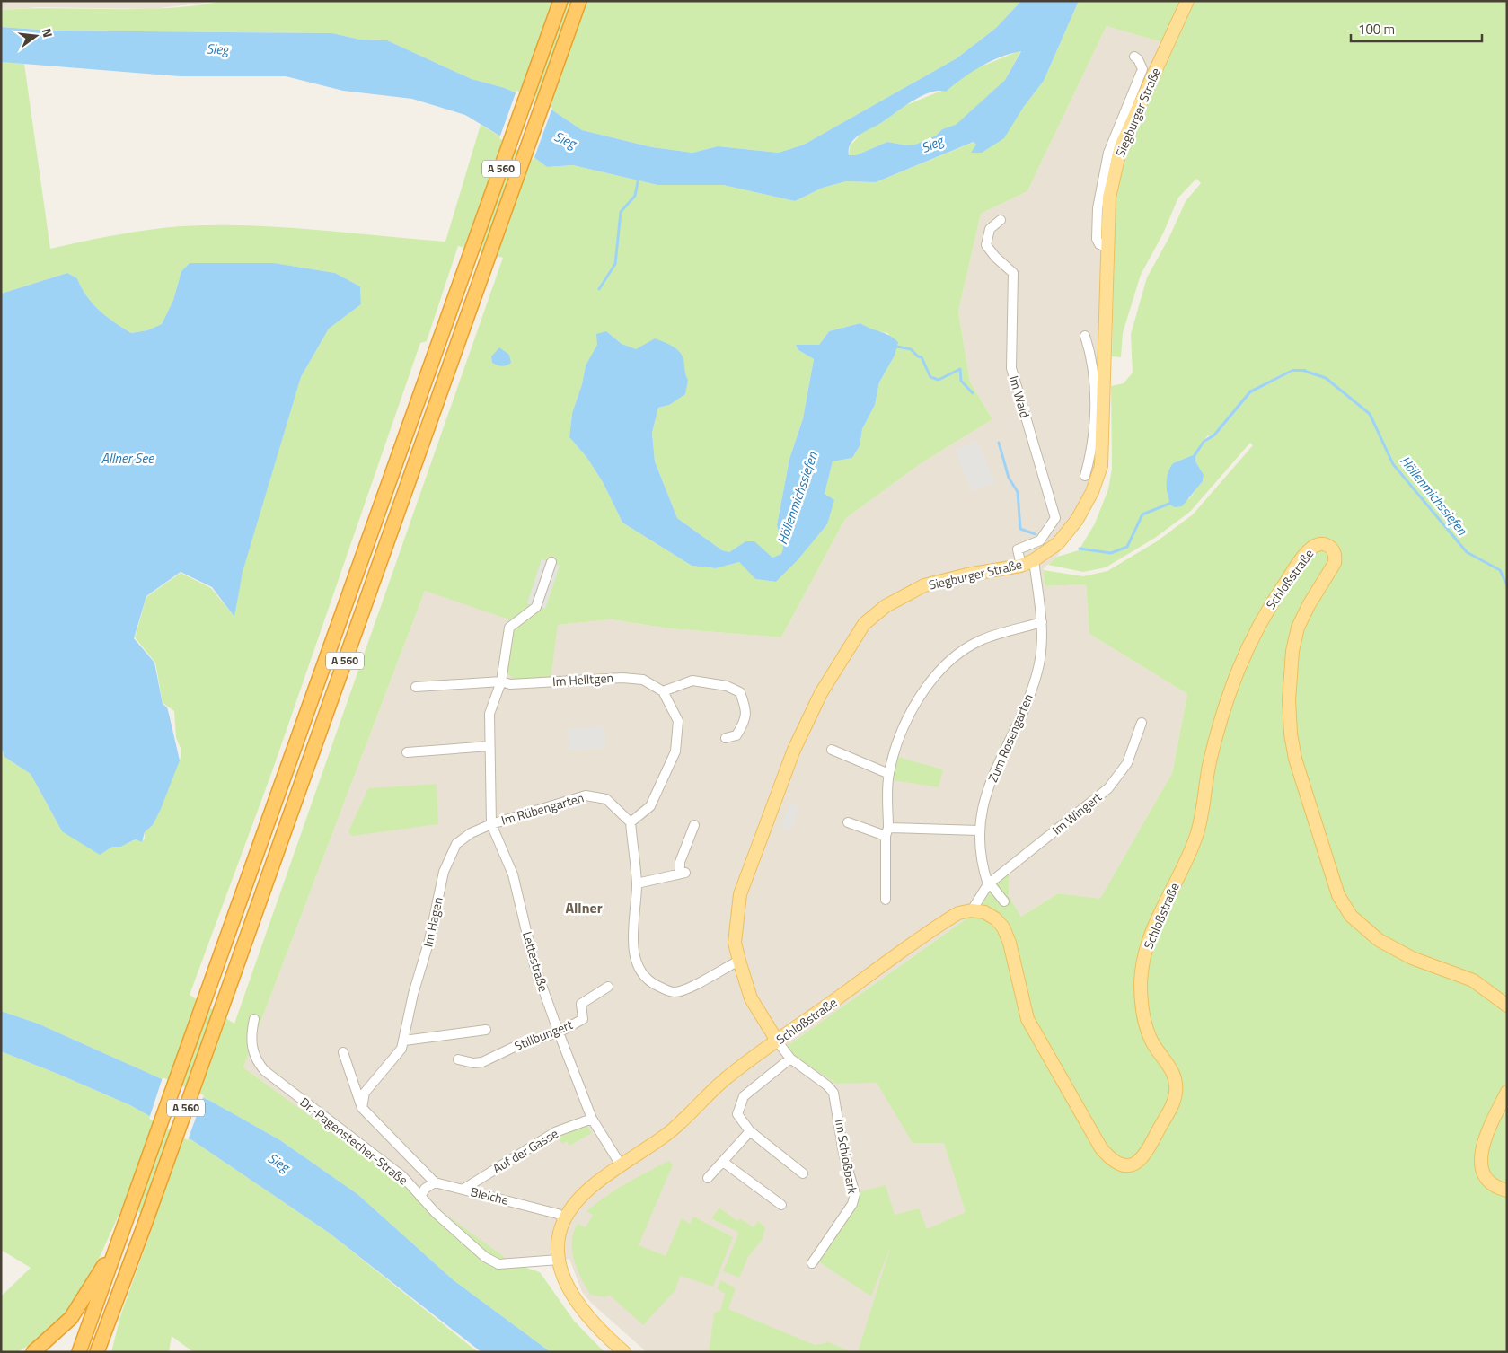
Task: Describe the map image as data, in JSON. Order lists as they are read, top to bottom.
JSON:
{
  "streets": {
    "highway": ["A 560"],
    "main road": ["Siegburger Straße", "Schloßstraße"],
    "street": [
      "Im Wald",
      "Im Helltgen",
      "Zum Rosengarten",
      "Im Rübengarten",
      "Im Wingert",
      "Im Hagen",
      "Lettestraße",
      "Stillbungert",
      "Dr.-Pagenstecher-Straße",
      "Auf der Gasse",
      "Im Schloßpark",
      "Bleiche"
    ]
  },
  "crossings": [
    ["Siegburger Straße", "Im Wald"],
    ["Siegburger Straße", "Schloßstraße"],
    ["Siegburger Straße", "Zum Rosengarten"],
    ["Siegburger Straße", "Im Schloßpark"],
    ["Schloßstraße", "Lettestraße"],
    ["Schloßstraße", "Dr.-Pagenstecher-Straße"],
    ["Schloßstraße", "Im Schloßpark"],
    ["Schloßstraße", "Bleiche"],
    ["Im Helltgen", "Lettestraße"],
    ["Zum Rosengarten", "Im Wingert"],
    ["Im Rübengarten", "Im Hagen"],
    ["Im Rübengarten", "Lettestraße"],
    ["Im Hagen", "Lettestraße"],
    ["Lettestraße", "Stillbungert"],
    ["Lettestraße", "Auf der Gasse"],
    ["Auf der Gasse", "Bleiche"]
  ],
  "districts": ["Allner"],
  "water": ["Sieg", "Allner See", "Höllenmichssiefen"],
  "scale_bar": "100 m",
  "north": "right"
}
